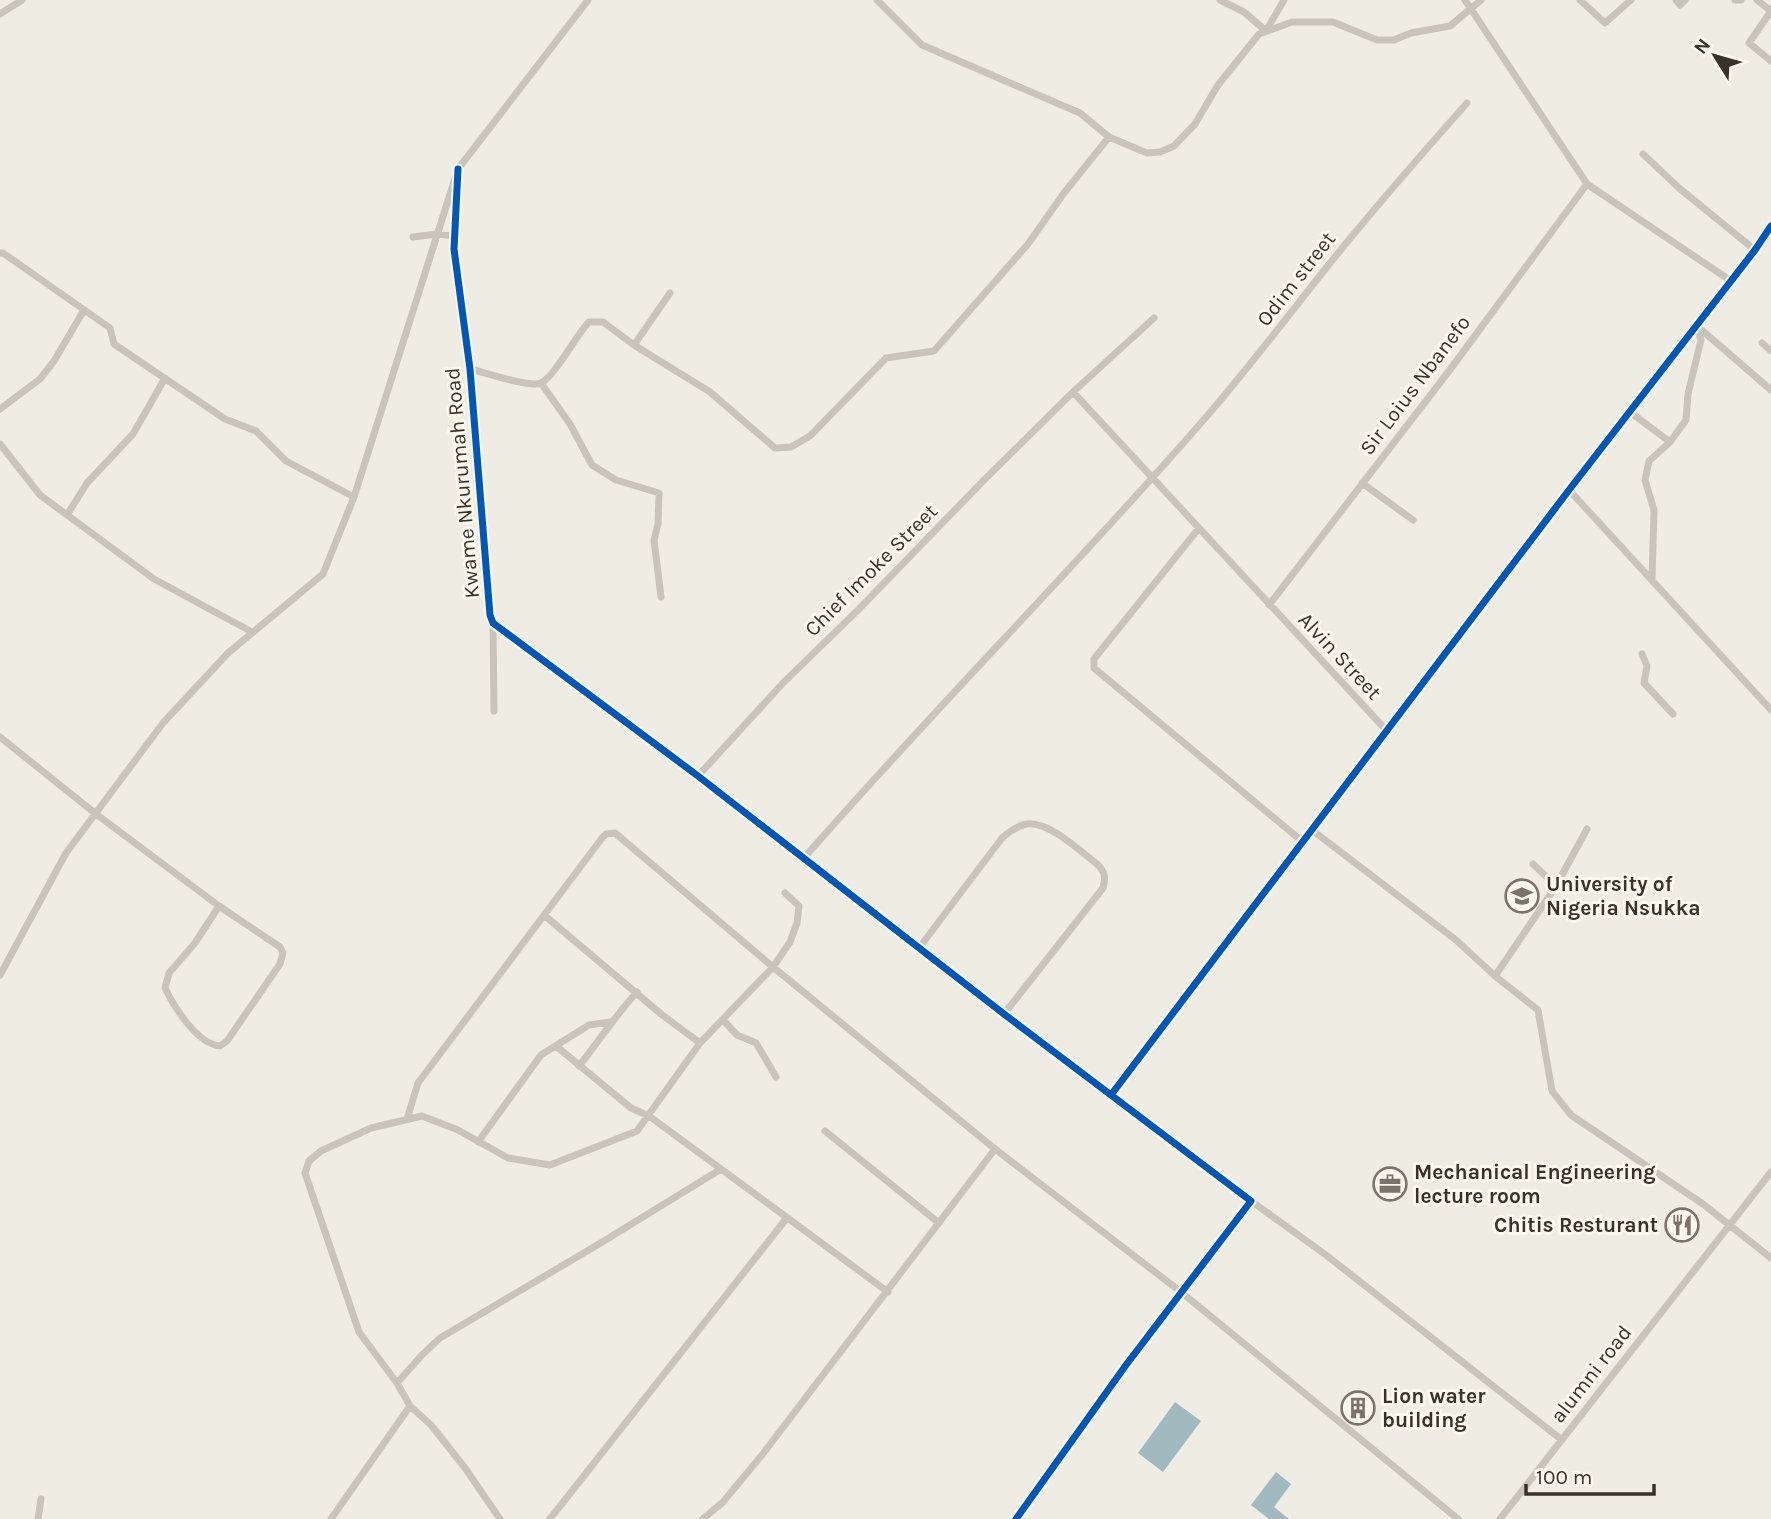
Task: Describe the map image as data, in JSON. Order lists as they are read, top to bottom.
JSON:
{
  "streets": {
    "street": [
      "Odim street",
      "Sir Loius Nbanefo",
      "Kwame Nkurumah Road",
      "Chief Imoke Street",
      "Alvin Street",
      "alumni road"
    ]
  },
  "crossings": [
    ["Odim street", "Kwame Nkurumah Road"],
    ["Odim street", "Alvin Street"],
    ["Sir Loius Nbanefo", "Alvin Street"],
    ["Kwame Nkurumah Road", "Chief Imoke Street"],
    ["Kwame Nkurumah Road", "alumni road"],
    ["Chief Imoke Street", "Alvin Street"]
  ],
  "places": {
    "school or university": ["University of Nigeria Nsukka"],
    "office": ["Mechanical Engineering lecture room"],
    "restaurant": ["Chitis Resturant"],
    "building": ["Lion water building"]
  },
  "scale_bar": "100 m",
  "north": "top left"
}
